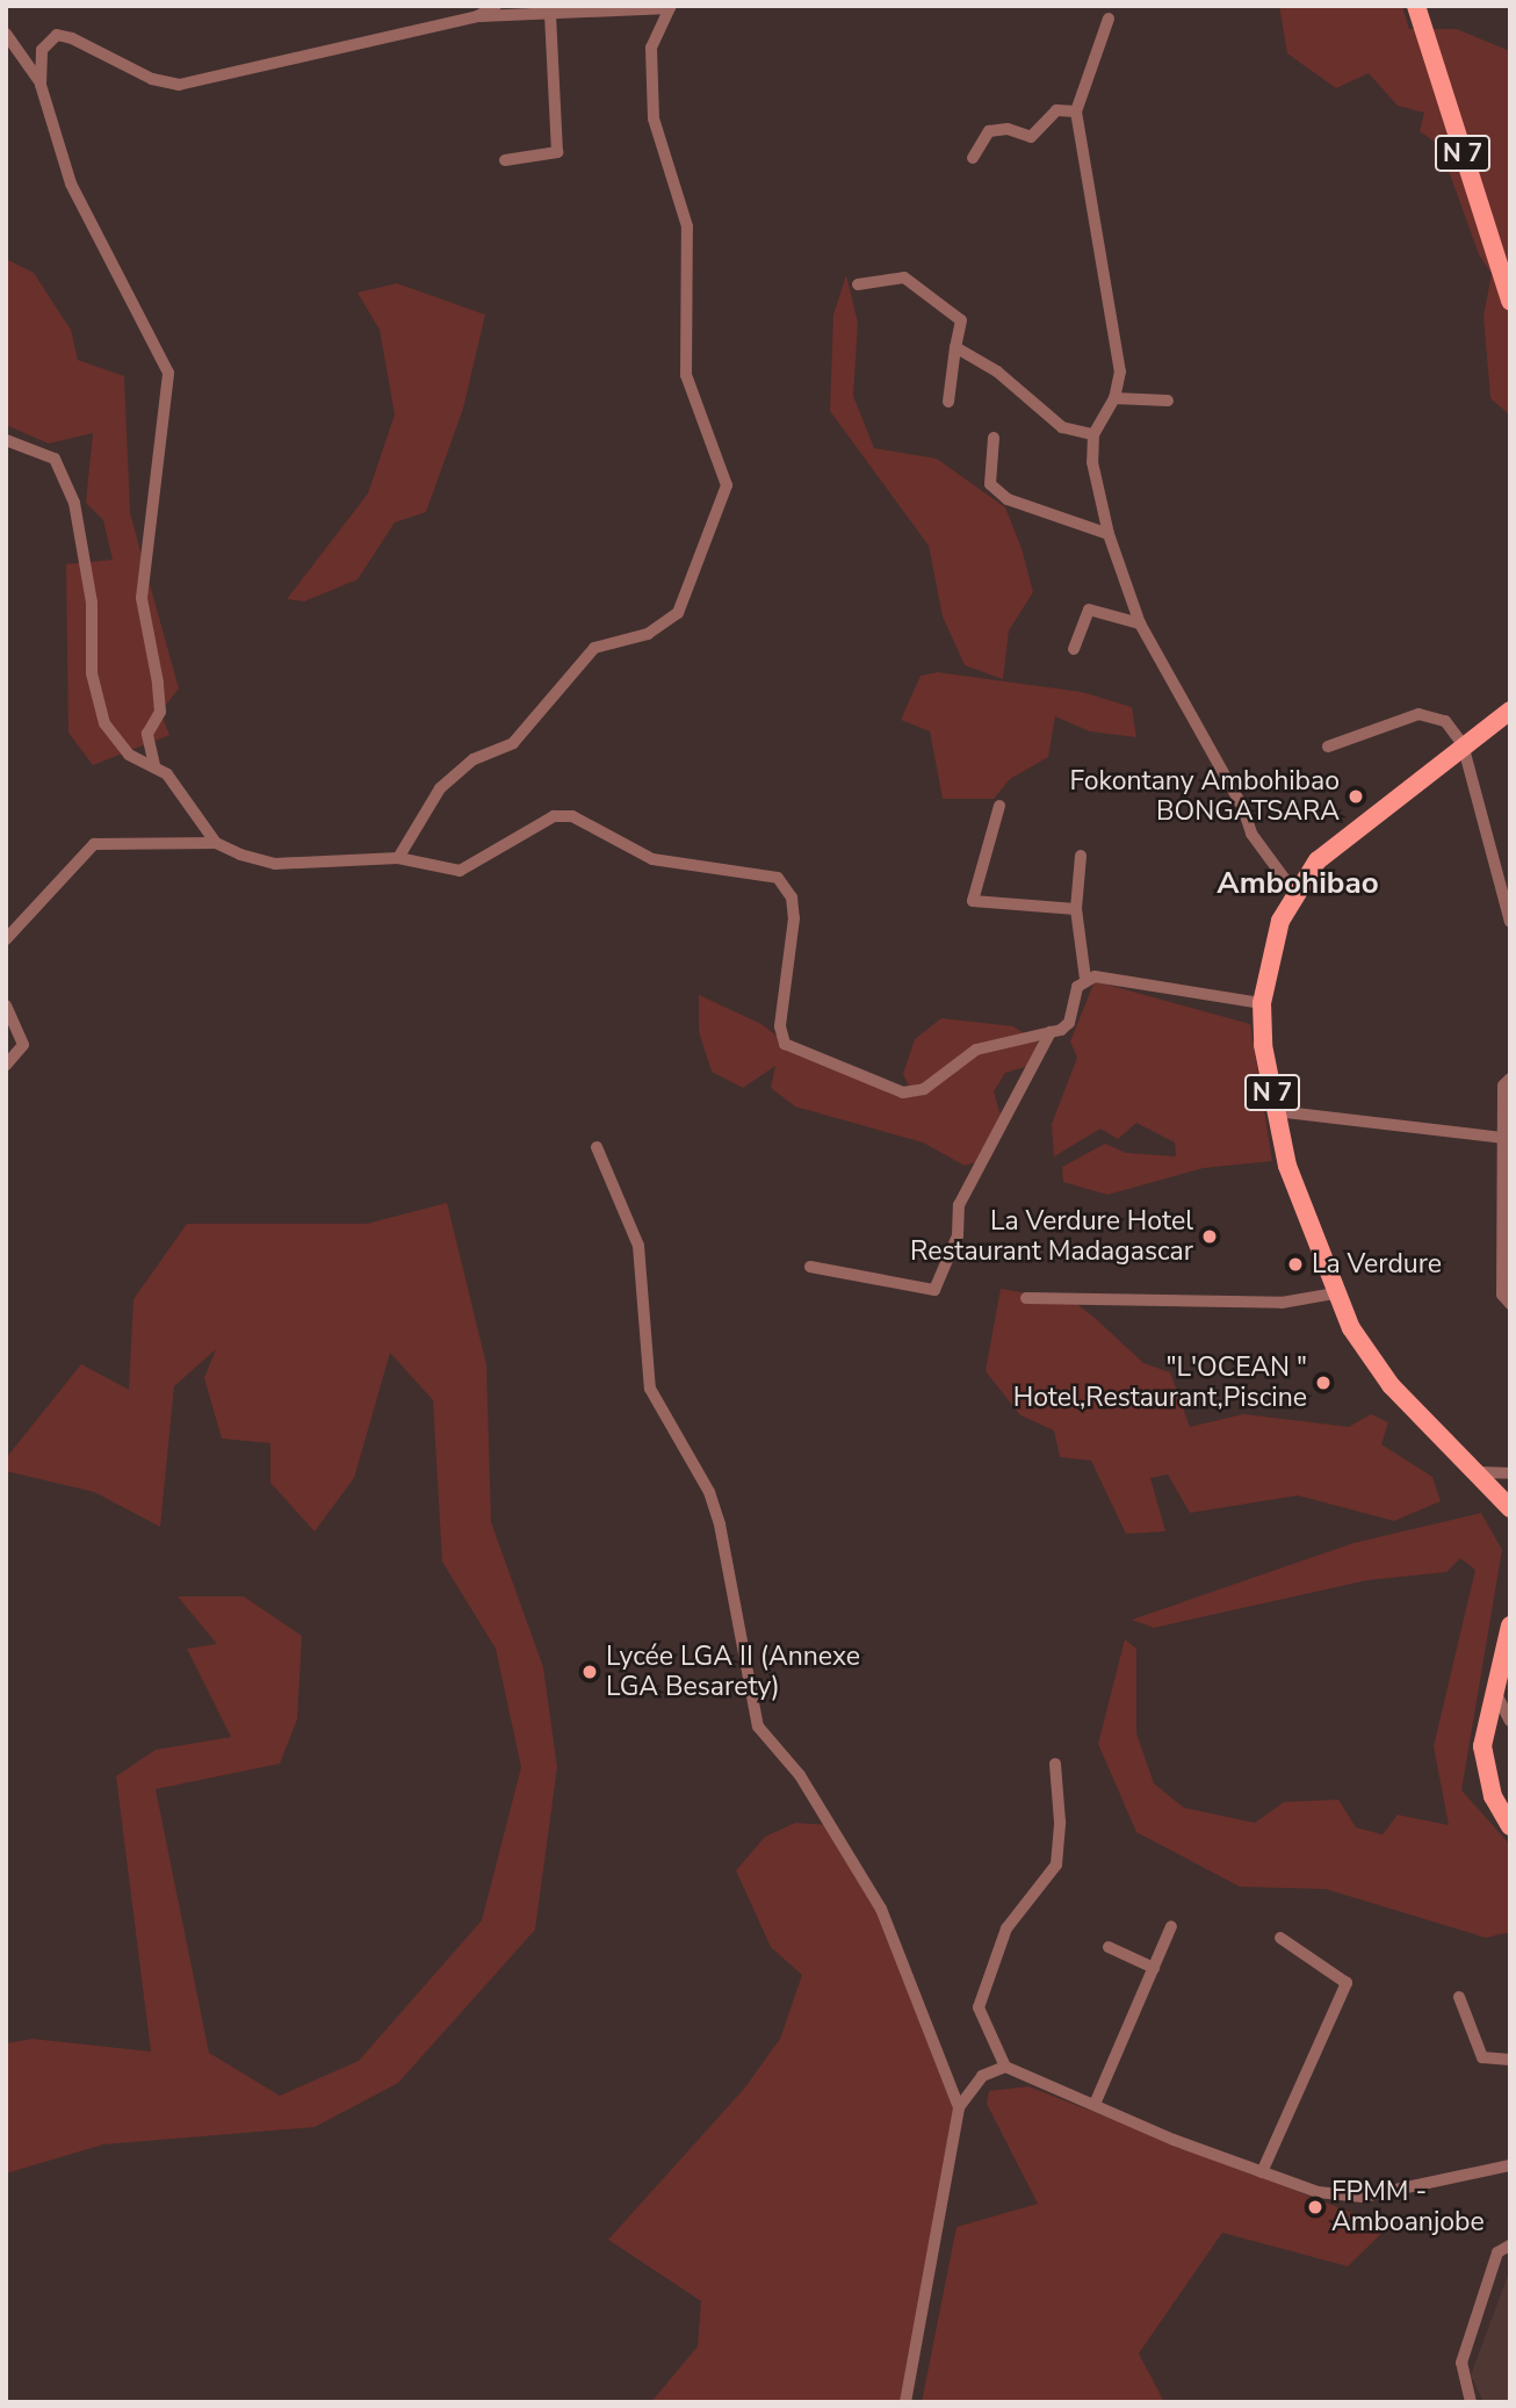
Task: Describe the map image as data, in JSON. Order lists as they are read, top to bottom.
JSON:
{
  "streets": {
    "main road": ["N 7"]
  },
  "districts": ["Ambohibao"],
  "places": [
    "Fokontany Ambohibao BONGATSARA",
    "La Verdure Hotel Restaurant Madagascar",
    "La Verdure",
    "\"L'OCEAN \" Hotel,Restaurant,Piscine",
    "Lycée LGA II (Annexe LGA Besarety)",
    "FPMM - Amboanjobe"
  ]
}
